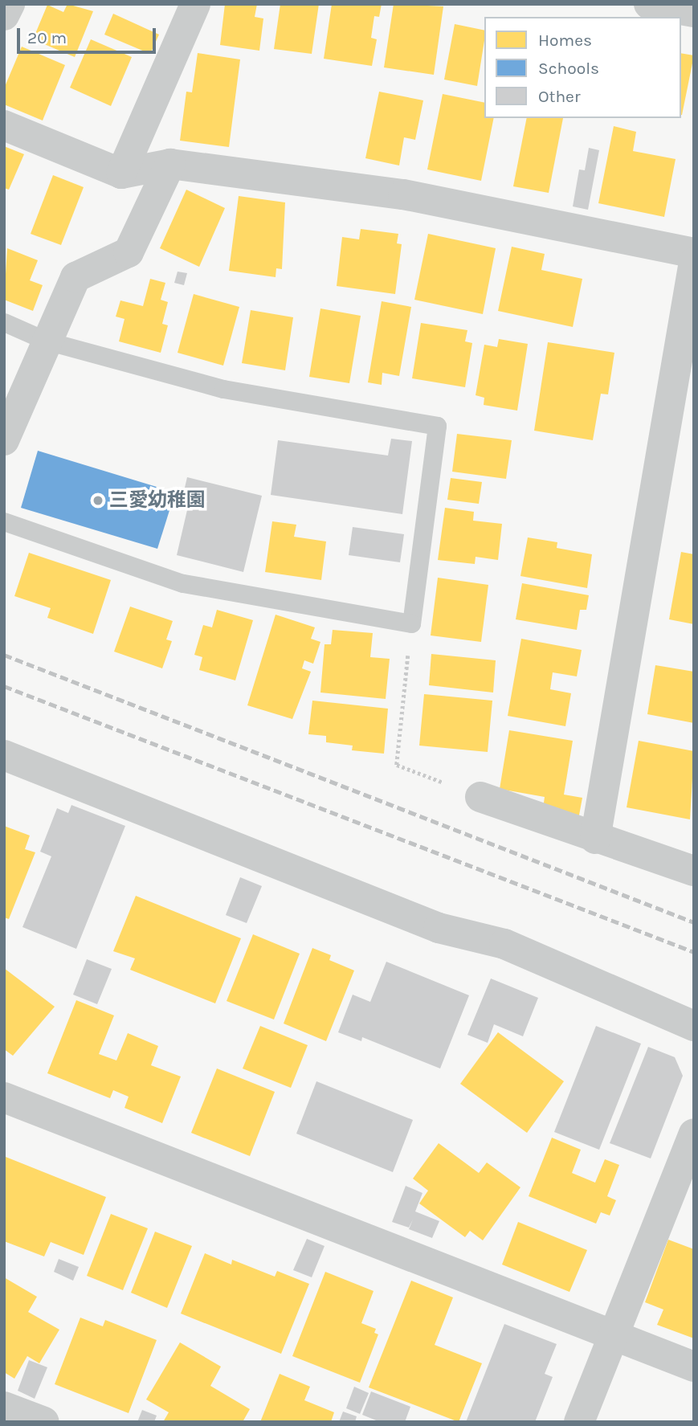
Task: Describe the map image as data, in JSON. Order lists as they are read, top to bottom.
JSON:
{
  "places": ["三愛幼稚園"],
  "legend": ["Homes", "Schools", "Other"],
  "scale_bar": "20 m"
}
